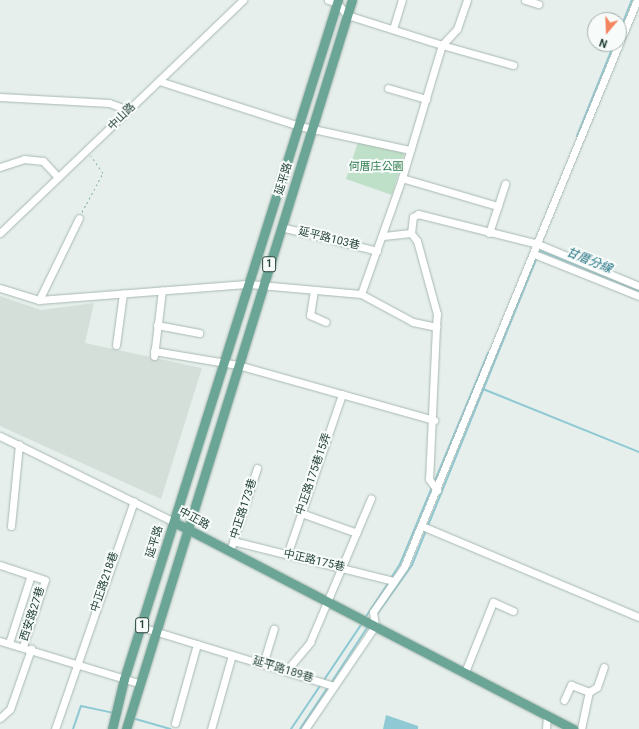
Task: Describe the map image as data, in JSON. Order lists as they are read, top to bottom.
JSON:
{
  "streets": {
    "main road": ["延平路", "1", "中正路"],
    "street": [
      "中山路",
      "延平路103巷",
      "中正路175巷15弄",
      "中正路173巷",
      "中正路175巷",
      "中正路218巷",
      "西安路27巷",
      "延平路189巷"
    ]
  },
  "crossings": [
    ["延平路", "延平路103巷"],
    ["延平路", "中正路"],
    ["延平路", "西安路27巷"],
    ["延平路", "延平路189巷"],
    ["中正路175巷15弄", "中正路175巷"],
    ["中正路173巷", "中正路"],
    ["中正路173巷", "中正路175巷"],
    ["中正路", "中正路218巷"],
    ["中正路218巷", "西安路27巷"]
  ],
  "water": ["甘厝分線"],
  "parks": ["何厝庄公園"],
  "north": "bottom"
}
